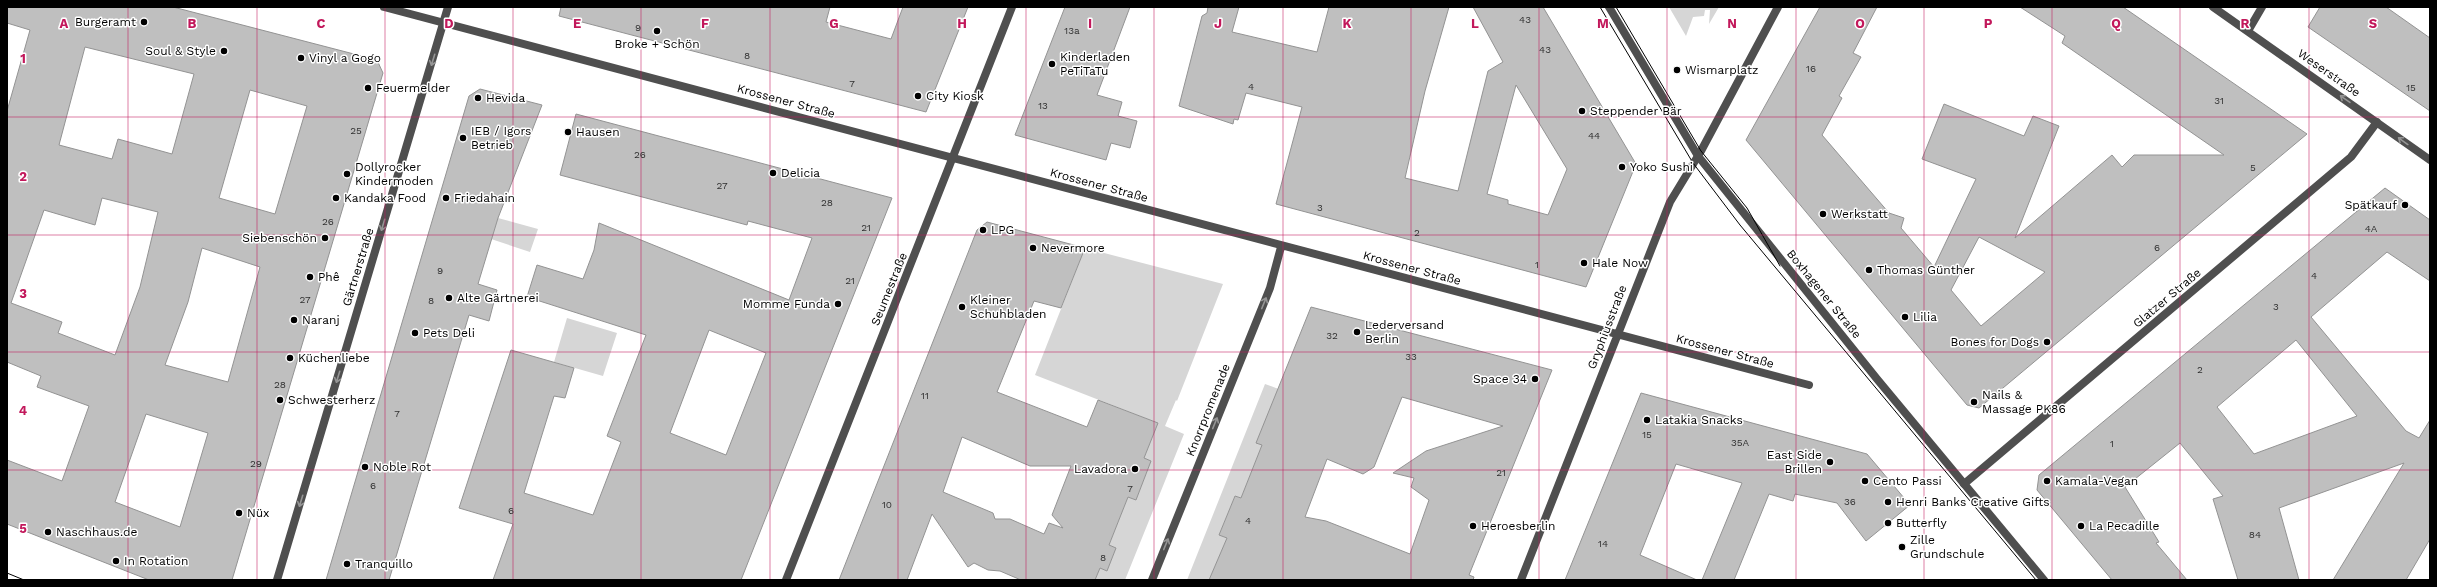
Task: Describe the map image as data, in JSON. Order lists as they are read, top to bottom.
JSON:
{
  "streets": {
    "street": [
      "Weserstraße",
      "Krossener Straße",
      "Gärtnerstraße",
      "Seumestraße",
      "Boxhagener Straße",
      "Glatzer Straße",
      "Gryphiusstraße",
      "Knorrpromenade"
    ]
  },
  "crossings": [
    ["Weserstraße", "Glatzer Straße"],
    ["Krossener Straße", "Gärtnerstraße"],
    ["Krossener Straße", "Seumestraße"],
    ["Krossener Straße", "Gryphiusstraße"],
    ["Krossener Straße", "Knorrpromenade"],
    ["Boxhagener Straße", "Glatzer Straße"],
    ["Boxhagener Straße", "Gryphiusstraße"]
  ],
  "one_way": ["Weserstraße", "Gärtnerstraße", "Knorrpromenade"],
  "places": [
    "Burgeramt",
    "Broke + Schön",
    "Soul & Style",
    "Vinyl a Gogo",
    "Kinderladen PeTiTaTu",
    "Wismarplatz",
    "Feuermelder",
    "City Kiosk",
    "Hevida",
    "Steppender Bär",
    "Hausen",
    "IEB / Igors Betrieb",
    "Yoko Sushi",
    "Delicia",
    "Dollyrocker Kindermoden",
    "Kandaka Food",
    "Friedahain",
    "Spätkauf",
    "Werkstatt",
    "LPG",
    "Siebenschön",
    "Nevermore",
    "Hale Now",
    "Thomas Günther",
    "Phê",
    "Alte Gärtnerei",
    "Momme Funda",
    "Kleiner Schuhbladen",
    "Lilia",
    "Naranj",
    "Lederversand Berlin",
    "Pets Deli",
    "Bones for Dogs",
    "Küchenliebe",
    "Space 34",
    "Schwesterherz",
    "Nails & Massage PK86",
    "Latakia Snacks",
    "East Side Brillen",
    "Noble Rot",
    "Lavadora",
    "Cento Passi",
    "Kamala-Vegan",
    "Henri Banks Creative Gifts",
    "Nüx",
    "Butterfly",
    "Heroesberlin",
    "La Pecadille",
    "Naschhaus.de",
    "Zille Grundschule",
    "In Rotation",
    "Tranquillo"
  ],
  "house_numbers": [
    "43",
    "9",
    "13a",
    "43",
    "8",
    "16",
    "7",
    "4",
    "15",
    "31",
    "13",
    "25",
    "44",
    "26",
    "5",
    "27",
    "28",
    "3",
    "26",
    "21",
    "4A",
    "2",
    "6",
    "1",
    "9",
    "4",
    "21",
    "27",
    "8",
    "3",
    "32",
    "33",
    "2",
    "28",
    "11",
    "7",
    "15",
    "35A",
    "1",
    "29",
    "21",
    "6",
    "7",
    "36",
    "10",
    "6",
    "4",
    "84",
    "14",
    "8"
  ],
  "grid": {
    "columns": [
      "A",
      "B",
      "C",
      "D",
      "E",
      "F",
      "G",
      "H",
      "I",
      "J",
      "K",
      "L",
      "M",
      "N",
      "O",
      "P",
      "Q",
      "R",
      "S"
    ],
    "rows": [
      "1",
      "2",
      "3",
      "4",
      "5"
    ]
  }
}
